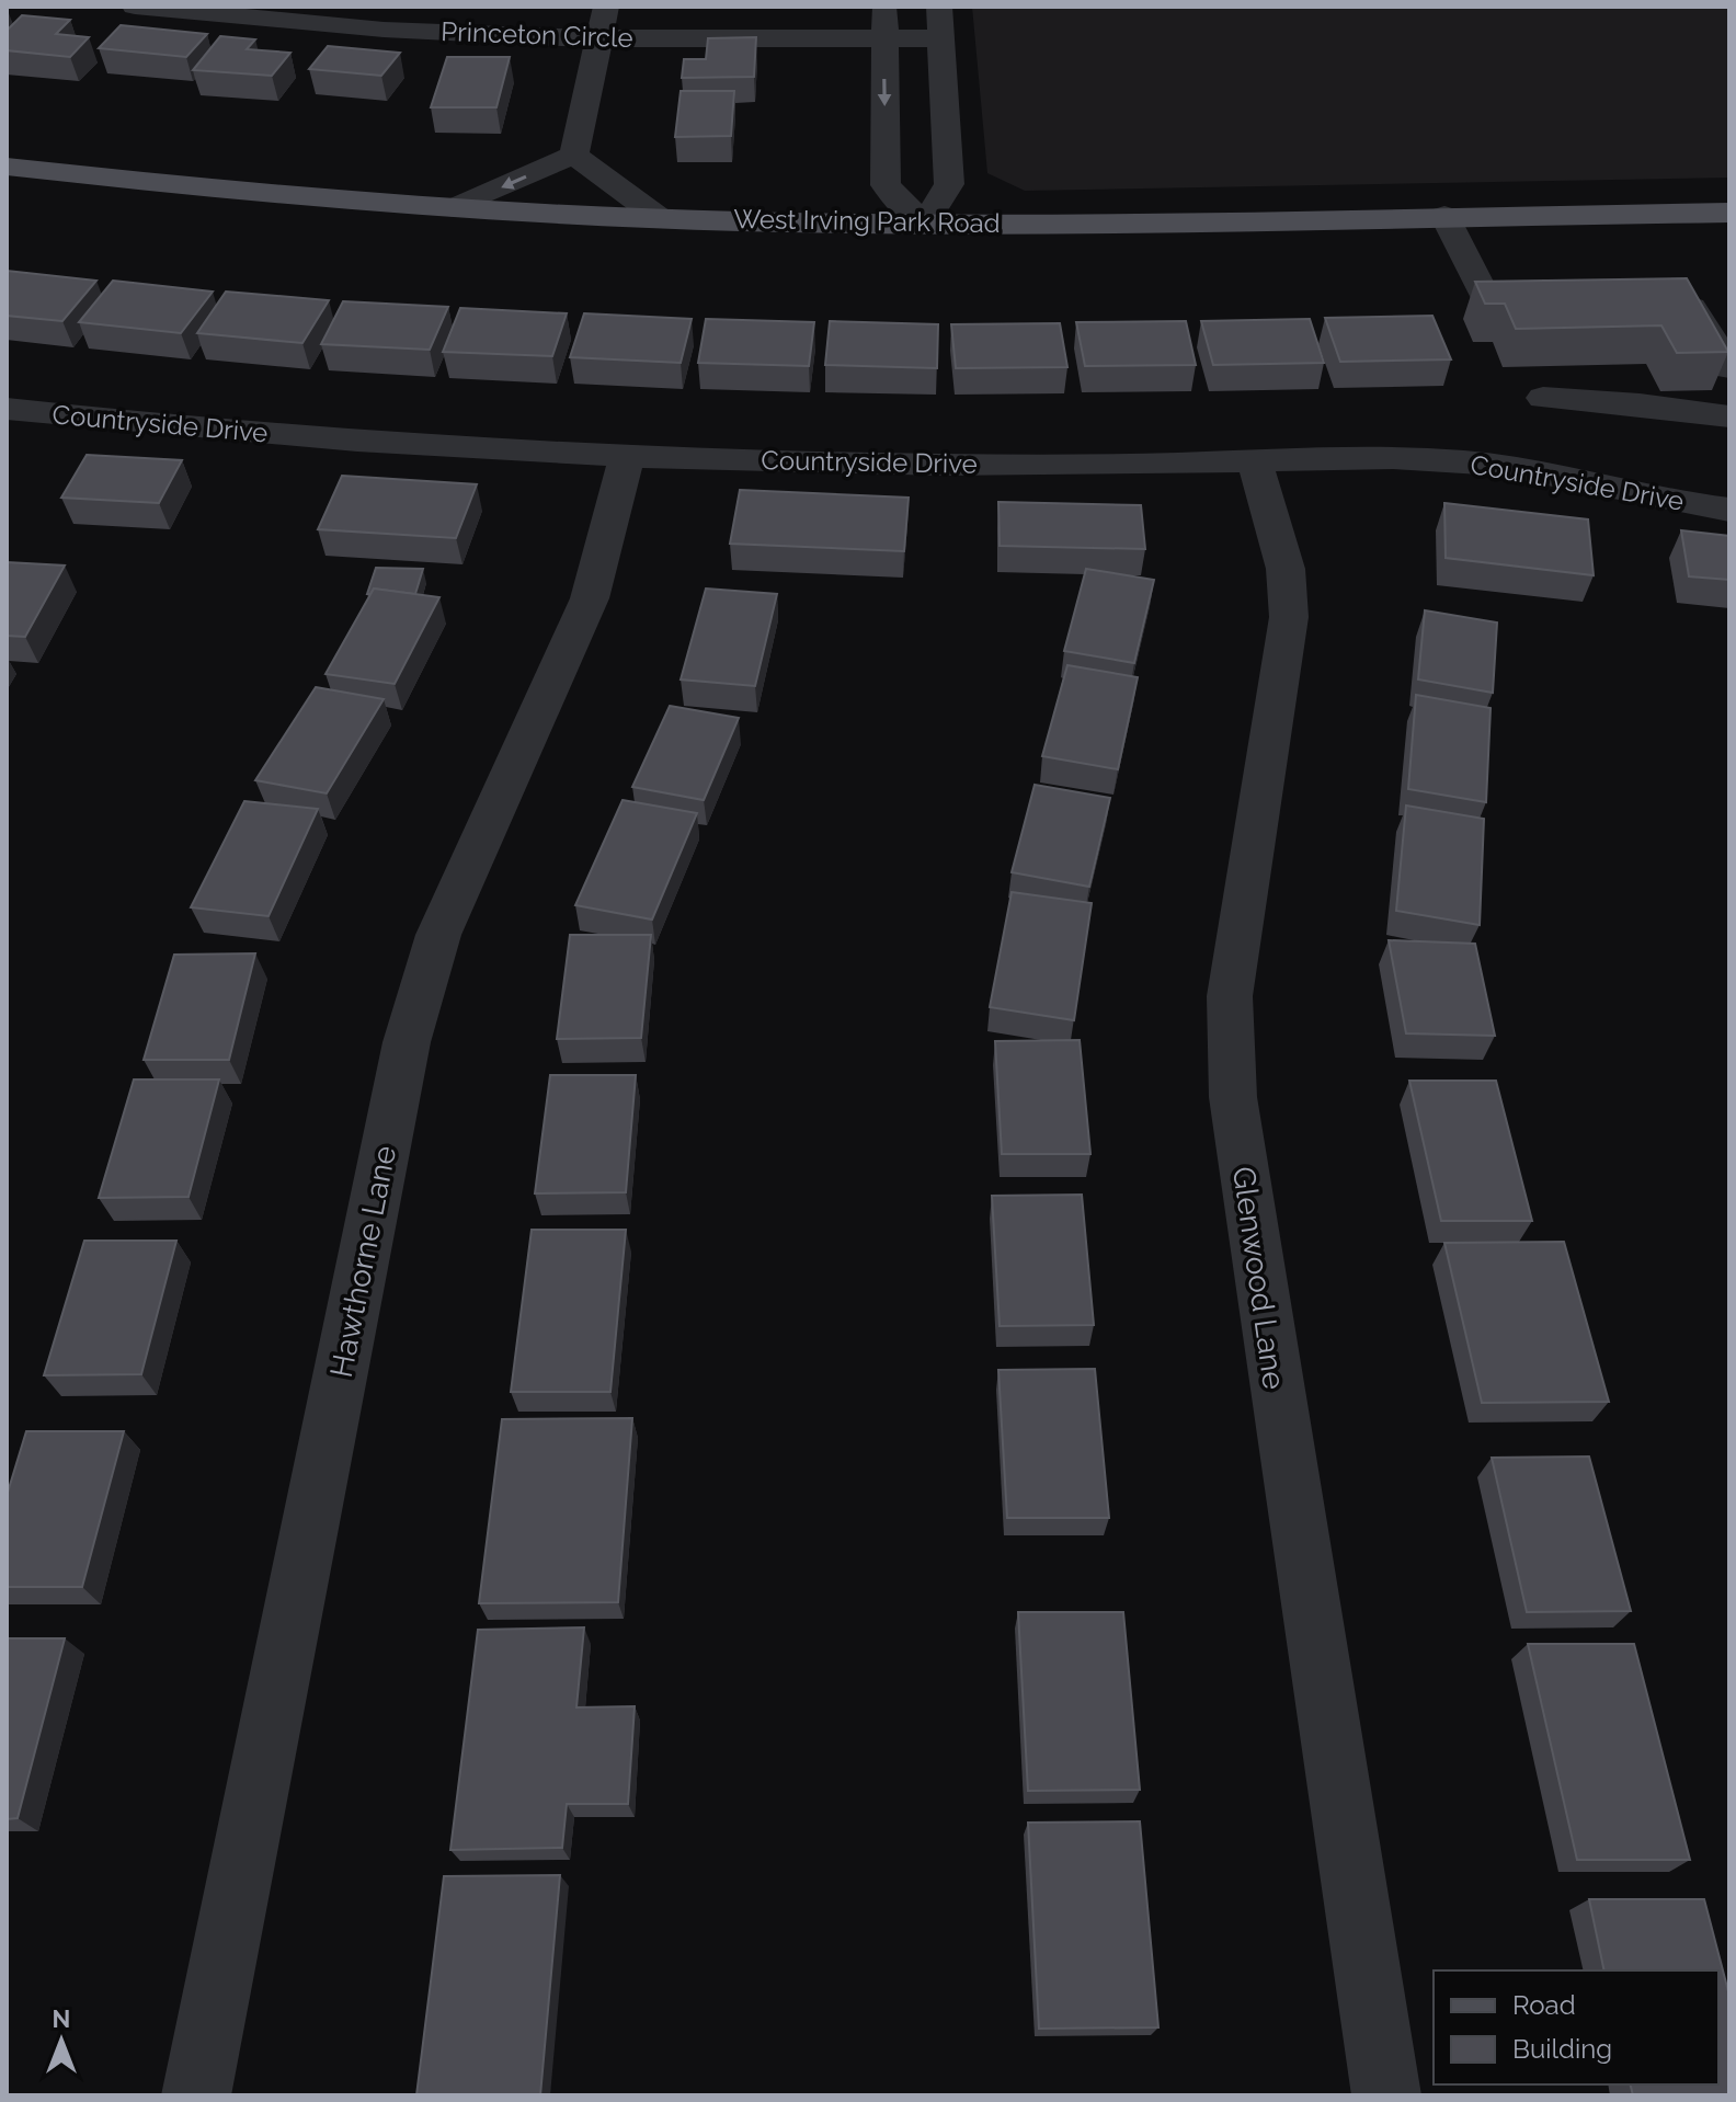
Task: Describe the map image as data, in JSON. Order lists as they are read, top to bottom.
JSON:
{
  "streets": {
    "main road": ["West Irving Park Road"],
    "street": [
      "Princeton Circle",
      "Countryside Drive",
      "Hawthorne Lane",
      "Glenwood Lane"
    ]
  },
  "crossings": [
    ["Countryside Drive", "Hawthorne Lane"],
    ["Countryside Drive", "Glenwood Lane"]
  ],
  "legend": ["Road", "Building"],
  "north": "top"
}
